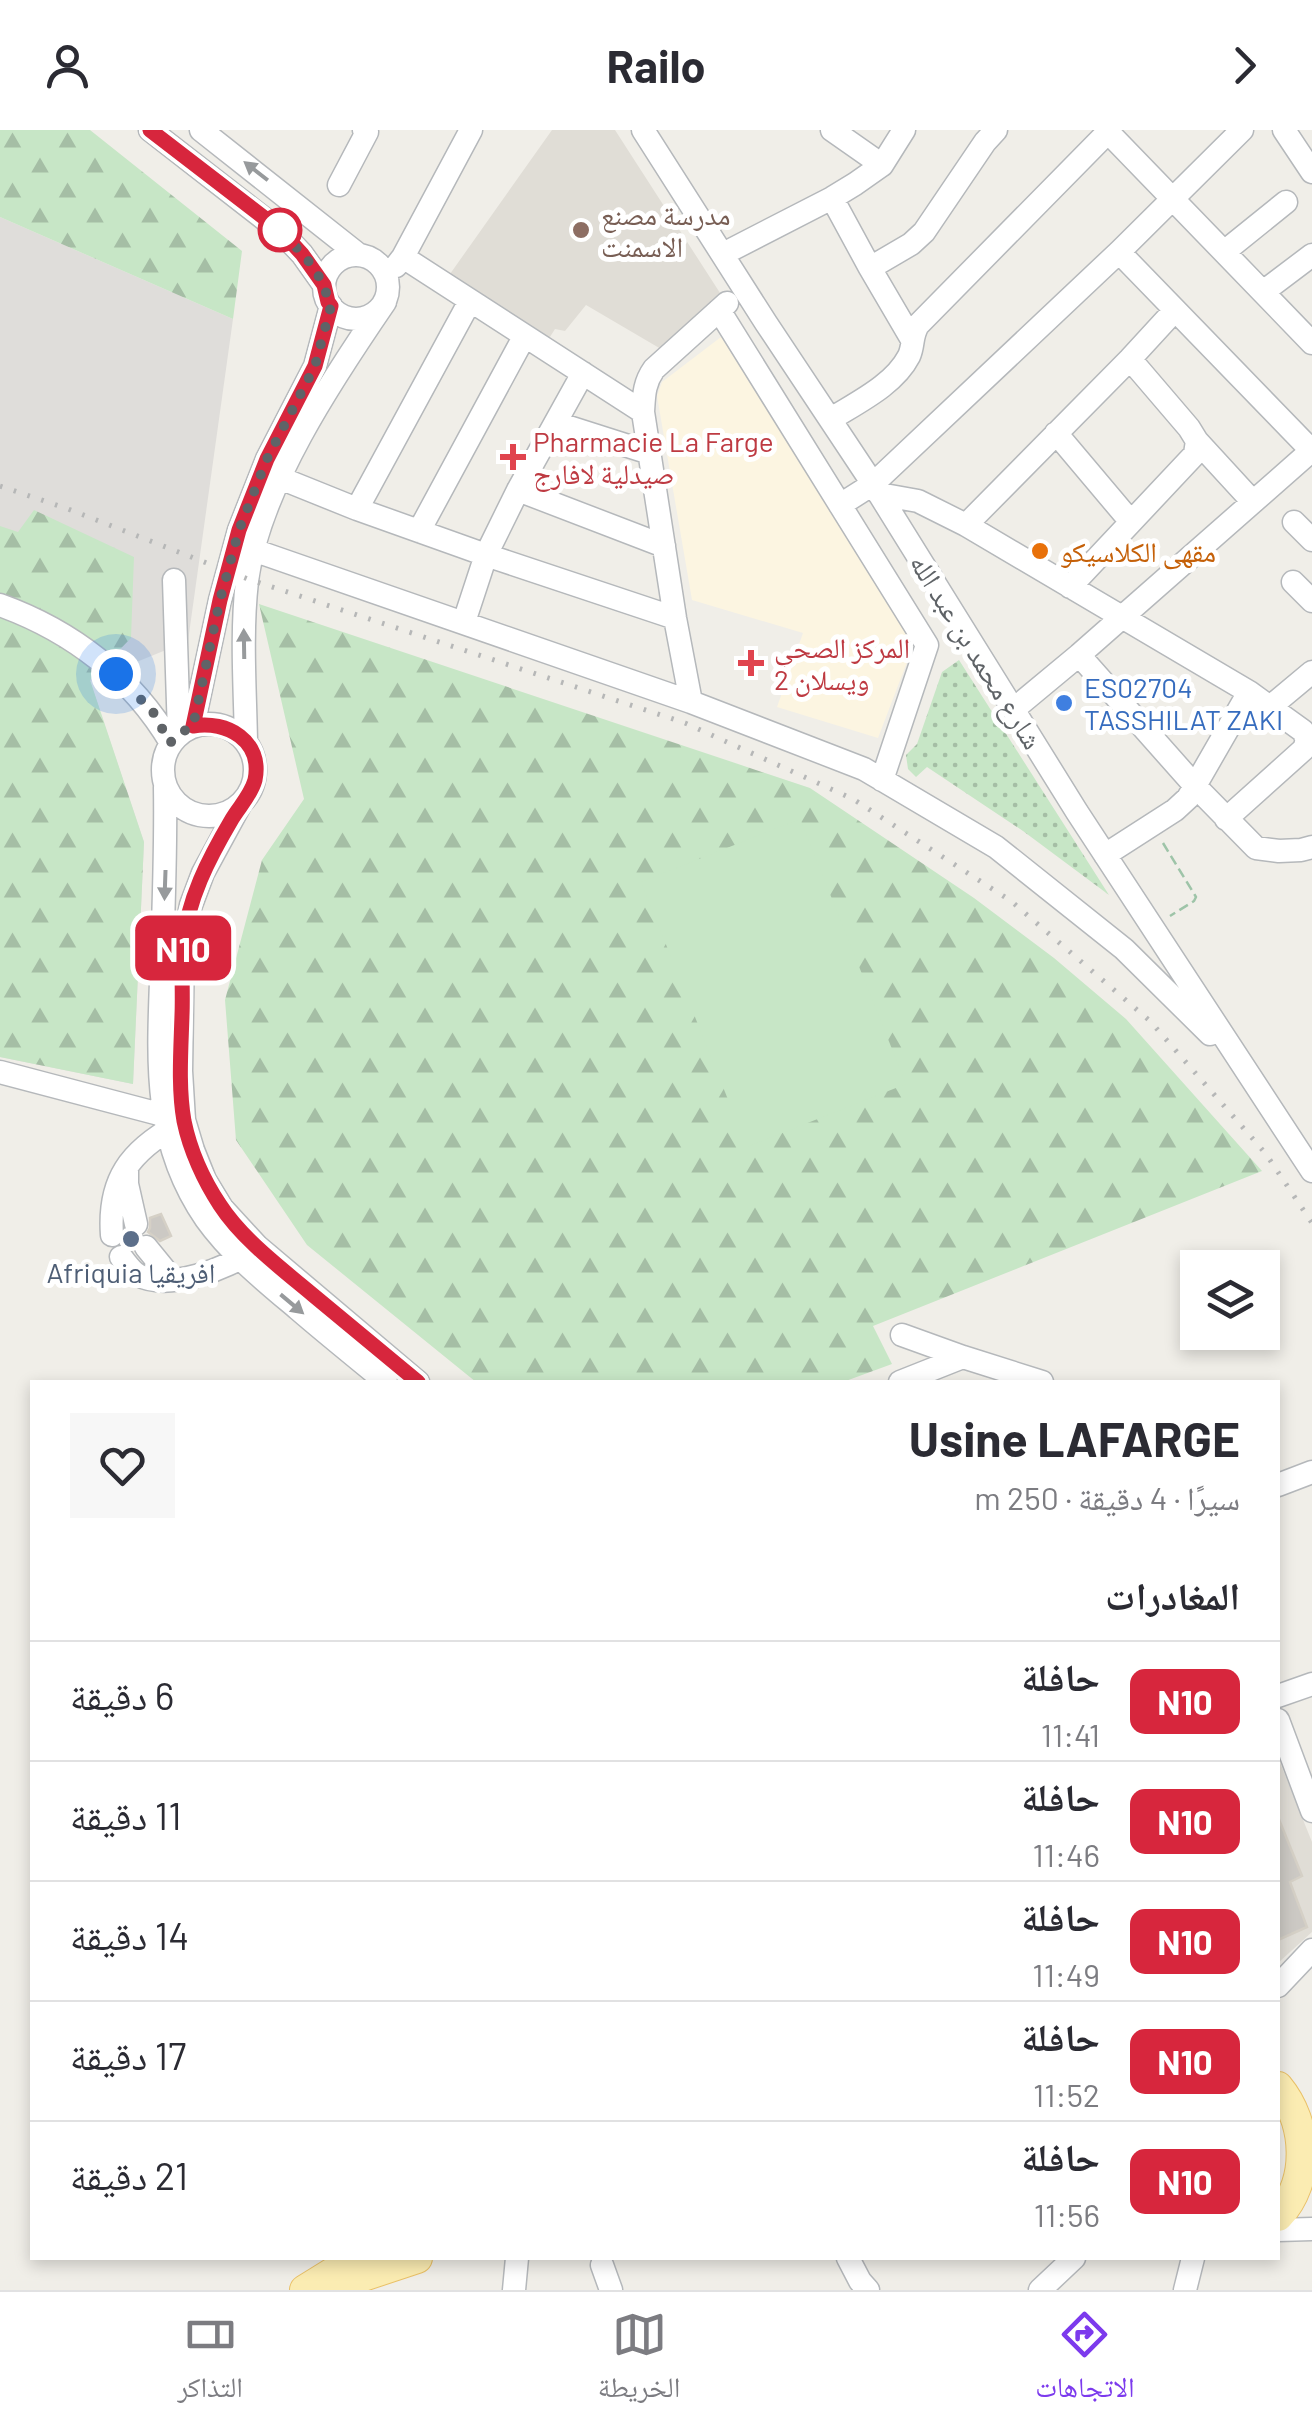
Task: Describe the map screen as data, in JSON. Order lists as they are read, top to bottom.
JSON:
{
  "streets": {
    "street": ["شارع محمد بن عبد الله"]
  },
  "places": {
    "other": [
      "مدرسة مصنع الاسمنت",
      "مقهى الكلاسيكو",
      "ES02704 TASSHILAT ZAKI",
      "Afriquia افريقيا"
    ],
    "health": ["Pharmacie La Farge صيدلية لافارج", "المركز الصحي ويسلان 2"]
  },
  "lines": ["bus line N10"],
  "page": {
    "header": "Railo",
    "on_map": "N10",
    "heading": [
      ["Usine LAFARGE", "سيرًا · 4 دقيقة · 250 m"],
      "المغادرات"
    ],
    "list": [
      {
        "mark": "N10",
        "name": "حافلة",
        "note": "11:41",
        "value": "6 دقيقة"
      },
      {
        "mark": "N10",
        "name": "حافلة",
        "note": "11:46",
        "value": "11 دقيقة"
      },
      {
        "mark": "N10",
        "name": "حافلة",
        "note": "11:49",
        "value": "14 دقيقة"
      },
      {
        "mark": "N10",
        "name": "حافلة",
        "note": "11:52",
        "value": "17 دقيقة"
      },
      {
        "mark": "N10",
        "name": "حافلة",
        "note": "11:56",
        "value": "21 دقيقة"
      }
    ],
    "tabs": ["الاتجاهات", "الخريطة", "التذاكر"]
  }
}
